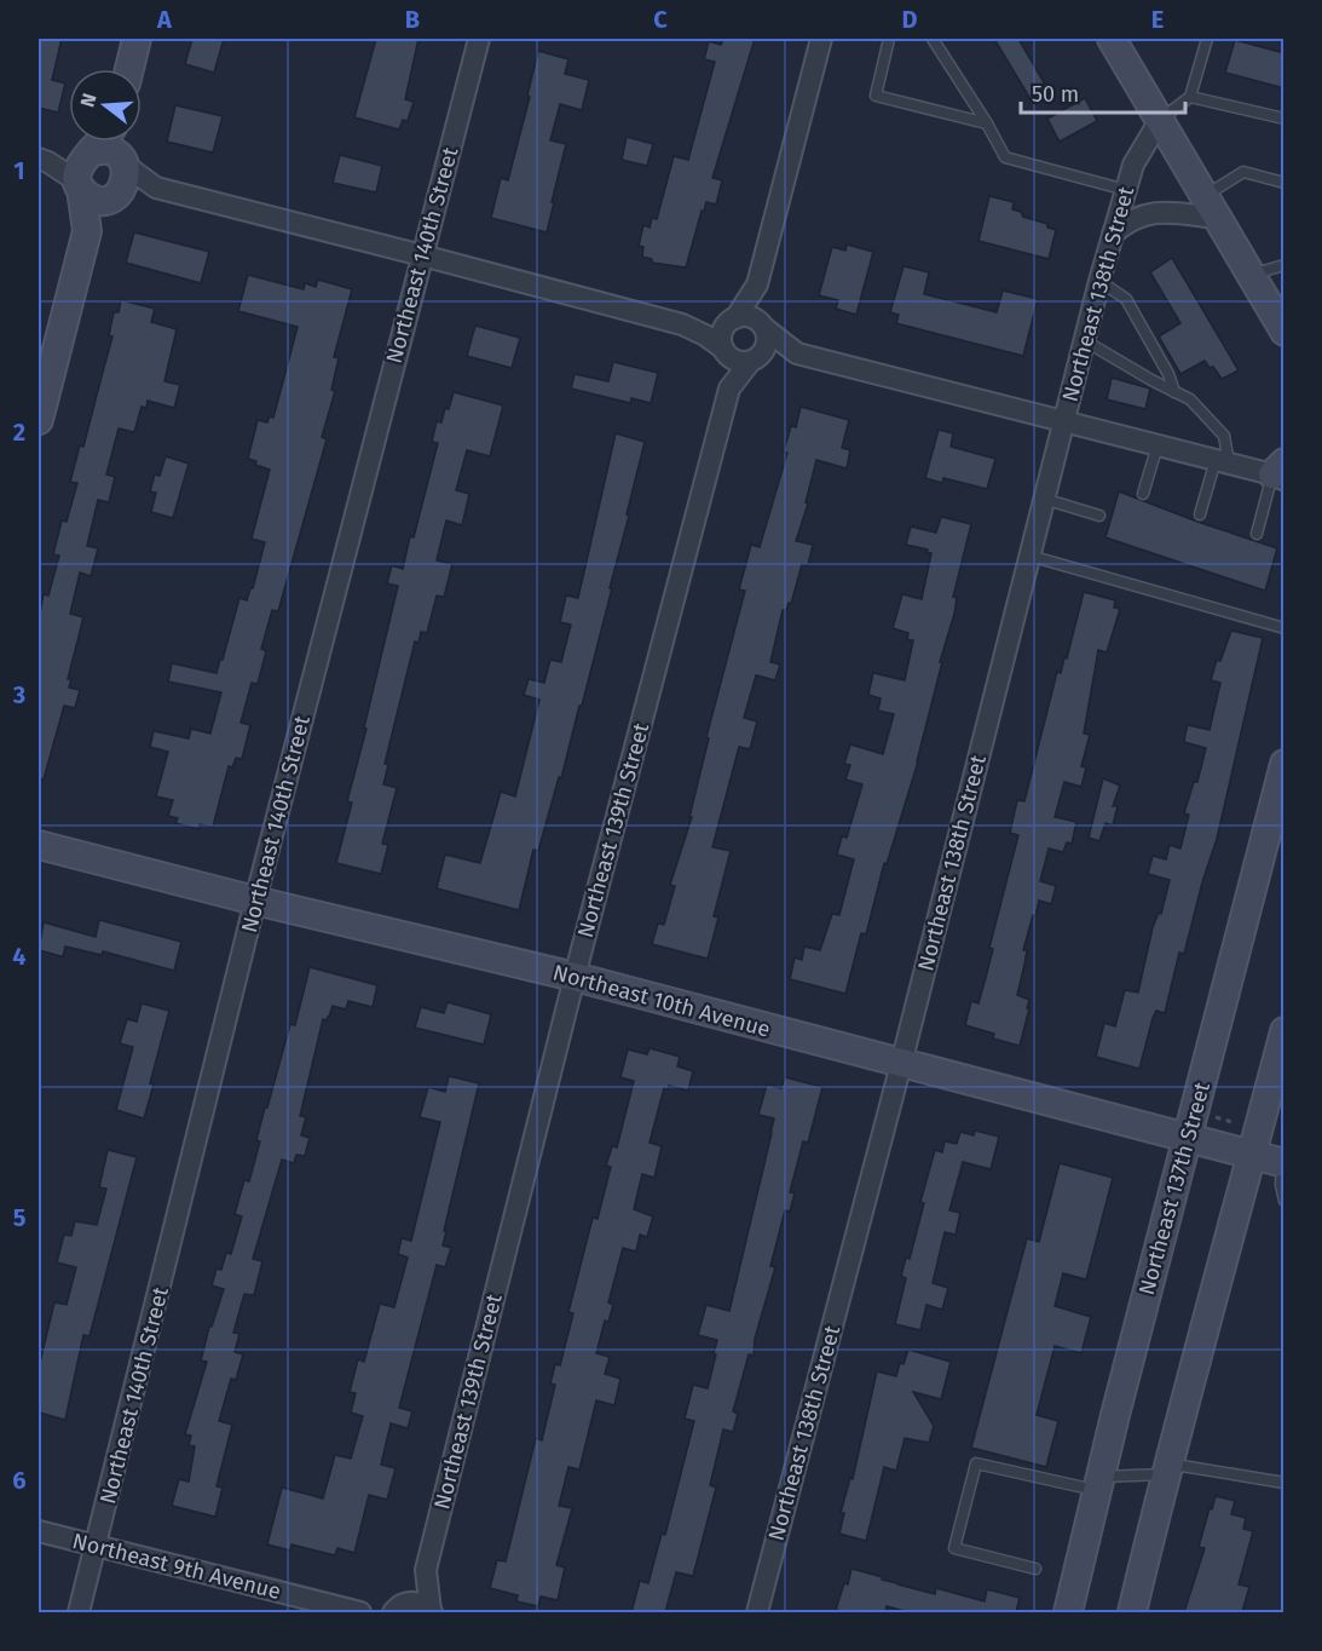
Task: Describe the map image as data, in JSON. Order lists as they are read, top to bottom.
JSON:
{
  "streets": {
    "street": [
      "Northeast 140th Street",
      "Northeast 138th Street",
      "Northeast 139th Street",
      "Northeast 10th Avenue",
      "Northeast 137th Street",
      "Northeast 9th Avenue"
    ]
  },
  "crossings": [
    ["Northeast 140th Street", "Northeast 10th Avenue"],
    ["Northeast 140th Street", "Northeast 9th Avenue"],
    ["Northeast 138th Street", "Northeast 10th Avenue"],
    ["Northeast 139th Street", "Northeast 10th Avenue"],
    ["Northeast 139th Street", "Northeast 9th Avenue"],
    ["Northeast 10th Avenue", "Northeast 137th Street"]
  ],
  "scale_bar": "50 m",
  "north": "left",
  "grid": {
    "columns": [
      "A",
      "B",
      "C",
      "D",
      "E"
    ],
    "rows": [
      "1",
      "2",
      "3",
      "4",
      "5",
      "6"
    ]
  }
}
